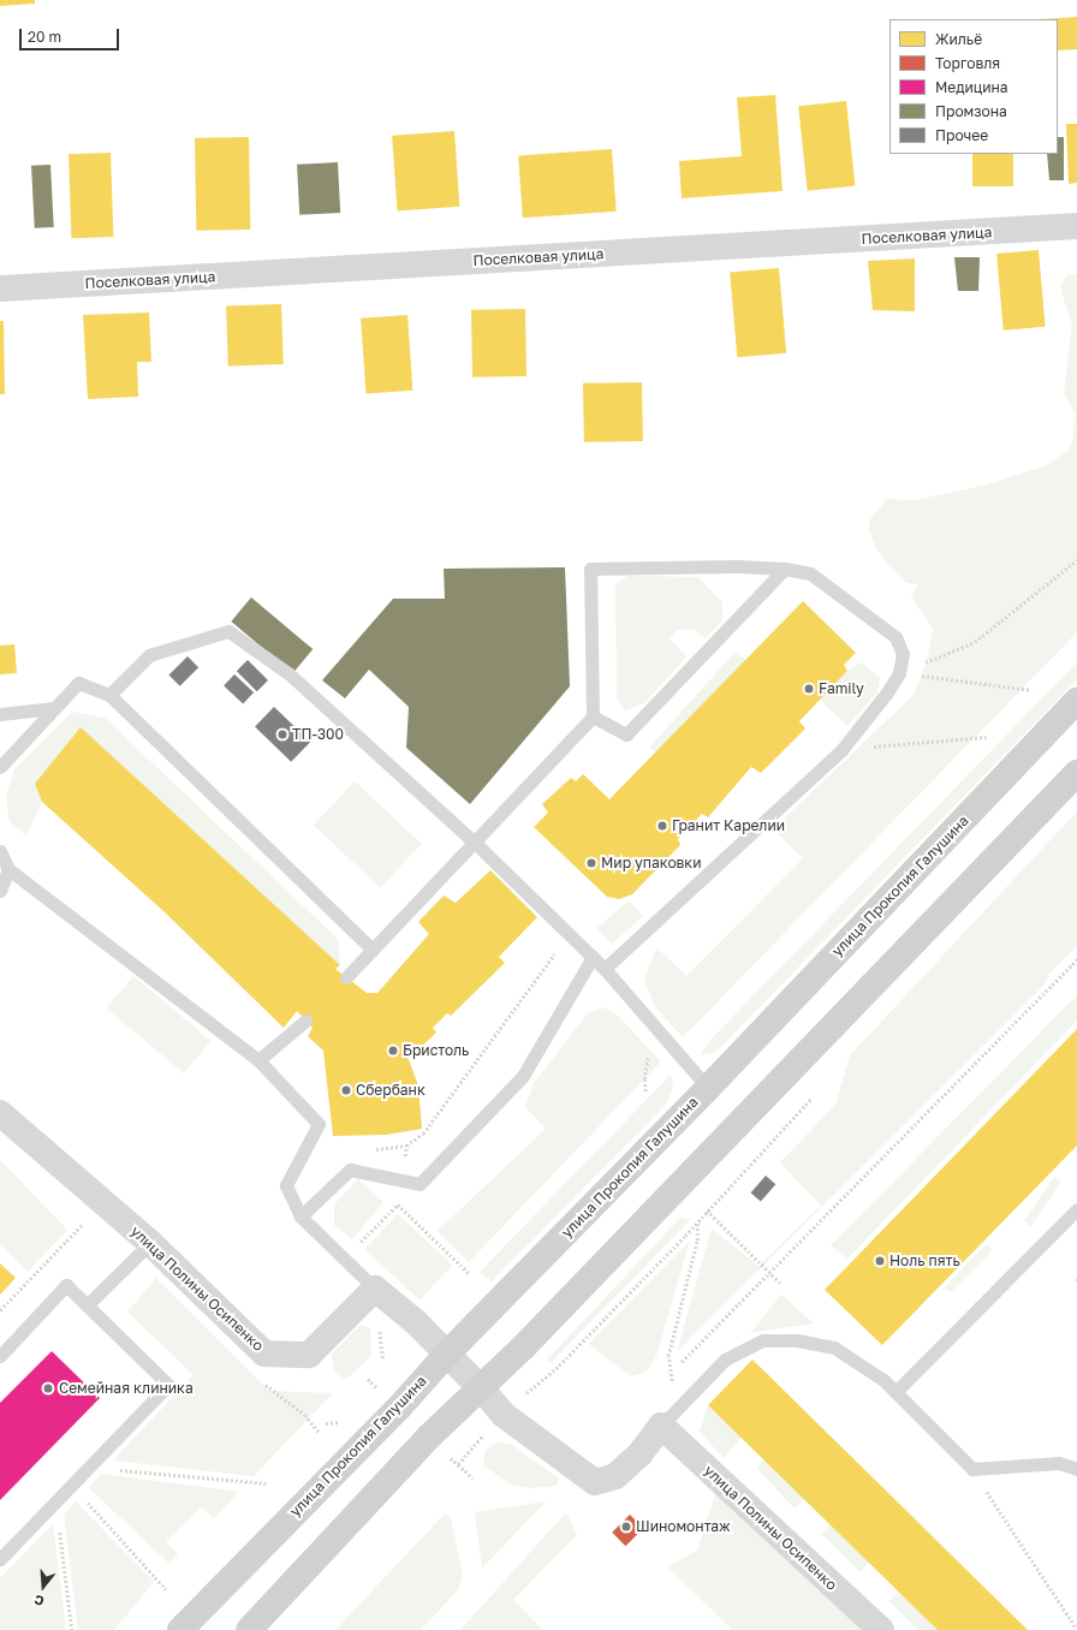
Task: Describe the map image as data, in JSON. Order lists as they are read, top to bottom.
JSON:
{
  "streets": {
    "main road": ["улица Прокопия Галушина"],
    "street": ["Поселковая улица", "улица Полины Осипенко"]
  },
  "places": [
    "Family",
    "ТП-300",
    "Гранит Карелии",
    "Мир упаковки",
    "Бристоль",
    "Сбербанк",
    "Ноль пять",
    "Семейная клиника",
    "Шиномонтаж"
  ],
  "legend": [
    "Жильё",
    "Торговля",
    "Медицина",
    "Промзона",
    "Прочее"
  ],
  "scale_bar": "20 m",
  "north": "bottom"
}
